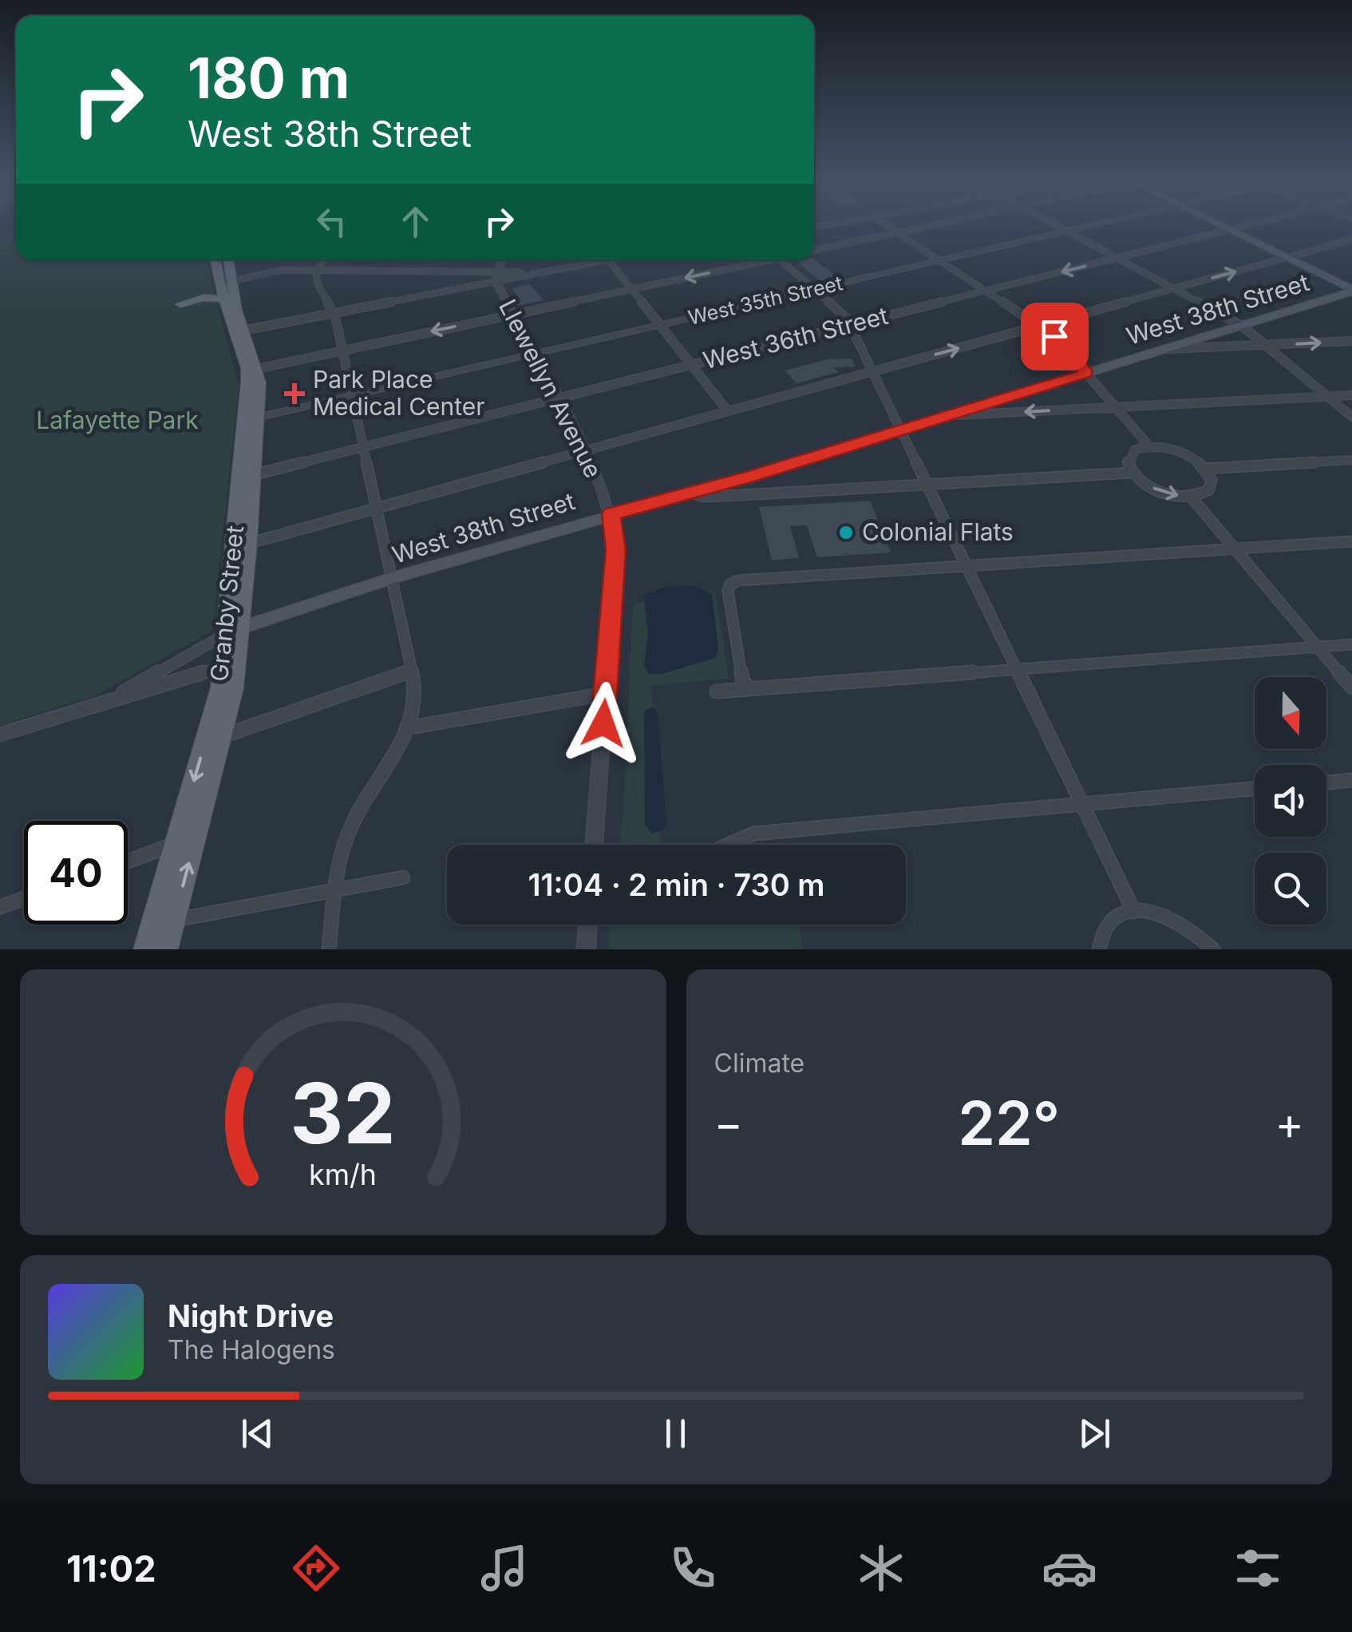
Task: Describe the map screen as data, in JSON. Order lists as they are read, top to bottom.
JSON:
{
  "streets": {
    "main road": ["West 38th Street", "Granby Street"],
    "street": ["West 35th Street", "West 36th Street", "Llewellyn Avenue"]
  },
  "crossings": [
    ["West 35th Street", "Llewellyn Avenue"],
    ["West 35th Street", "Granby Street"],
    ["West 38th Street", "Llewellyn Avenue"],
    ["West 38th Street", "Granby Street"],
    ["West 36th Street", "Llewellyn Avenue"],
    ["West 36th Street", "Granby Street"]
  ],
  "parks": ["Lafayette Park"],
  "places": {
    "health": ["Park Place Medical Center"],
    "other": ["Colonial Flats"]
  },
  "north": "bottom",
  "page": {
    "turn": ["180 m", "West 38th Street"],
    "limit": "40",
    "trip": "11:04 · 2 min · 730 m",
    "tile": "Climate",
    "heat": ["−", "22°", "+"],
    "song": ["Night Drive", "The Halogens"],
    "tabs": "11:02",
    "gauge": ["32", "km/h"]
  }
}
